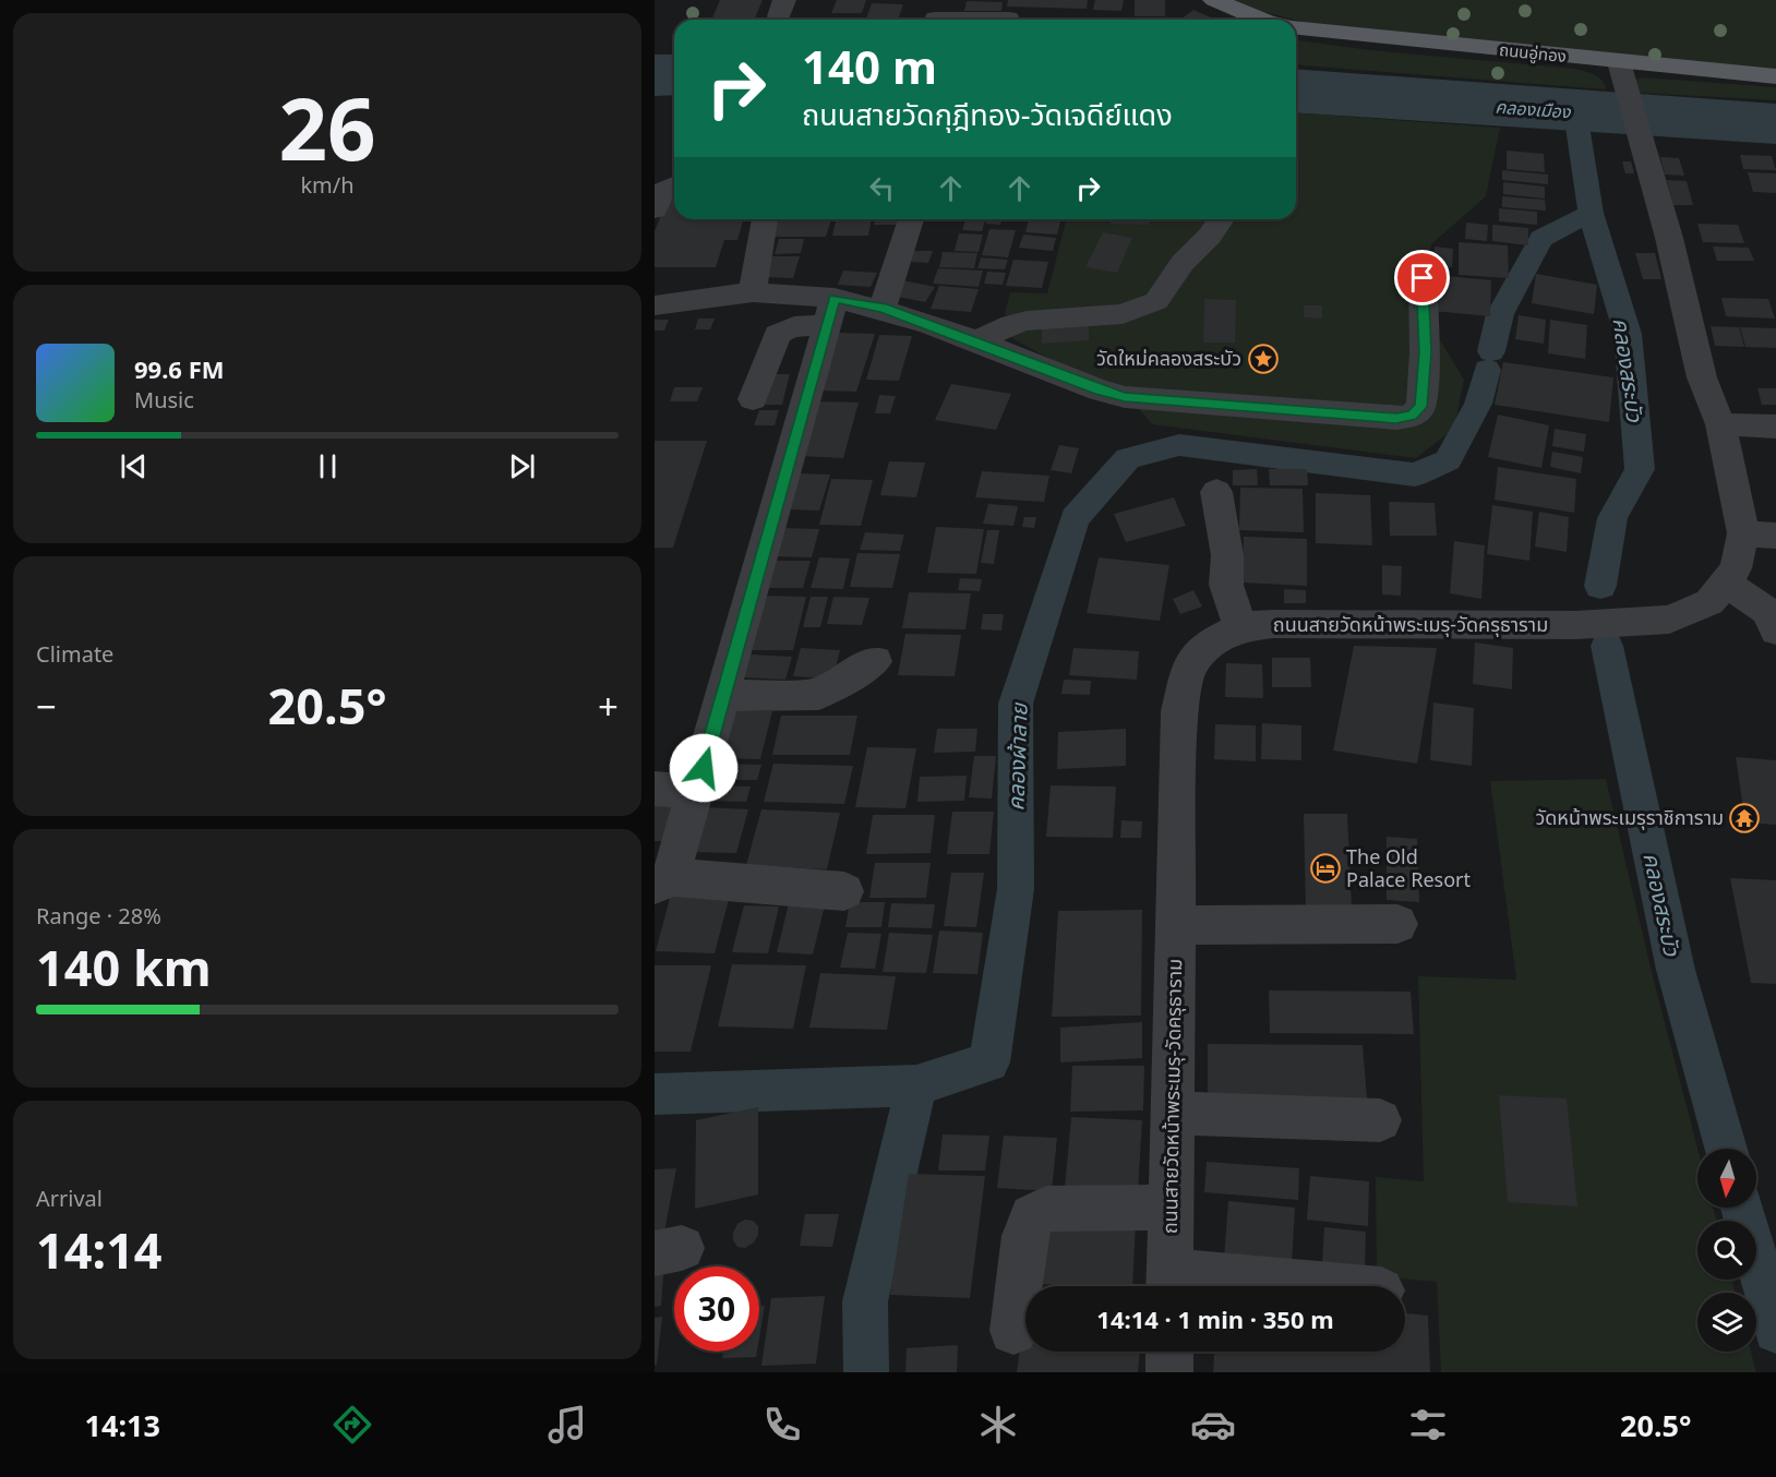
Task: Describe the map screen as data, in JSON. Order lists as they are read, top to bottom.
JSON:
{
  "streets": {
    "main road": ["ถนนอู่ทอง"],
    "street": ["ถนนสายวัดหน้าพระเมรุ-วัดครุธาราม"]
  },
  "crossings": [
    ["ถนนอู่ทอง", "ถนนสายวัดหน้าพระเมรุ-วัดครุธาราม"]
  ],
  "water": ["คลองเมือง", "คลองสระบัว", "คลองผ้าลาย"],
  "places": {
    "place": ["วัดใหม่คลองสระบัว"],
    "temple": ["วัดหน้าพระเมรุราชิการาม"],
    "hotel": ["The Old Palace Resort"]
  },
  "north": "bottom",
  "page": {
    "tile": [
      ["26", "km/h"],
      "Climate",
      ["Range · 28%", "140 km"],
      ["Arrival", "14:14"]
    ],
    "turn": ["140 m", "ถนนสายวัดกุฎีทอง-วัดเจดีย์แดง"],
    "song": ["99.6 FM", "Music"],
    "heat": ["−", "20.5°", "+"],
    "limit": "30",
    "trip": "14:14 · 1 min · 350 m",
    "tabs": ["14:13", "20.5°"]
  }
}
